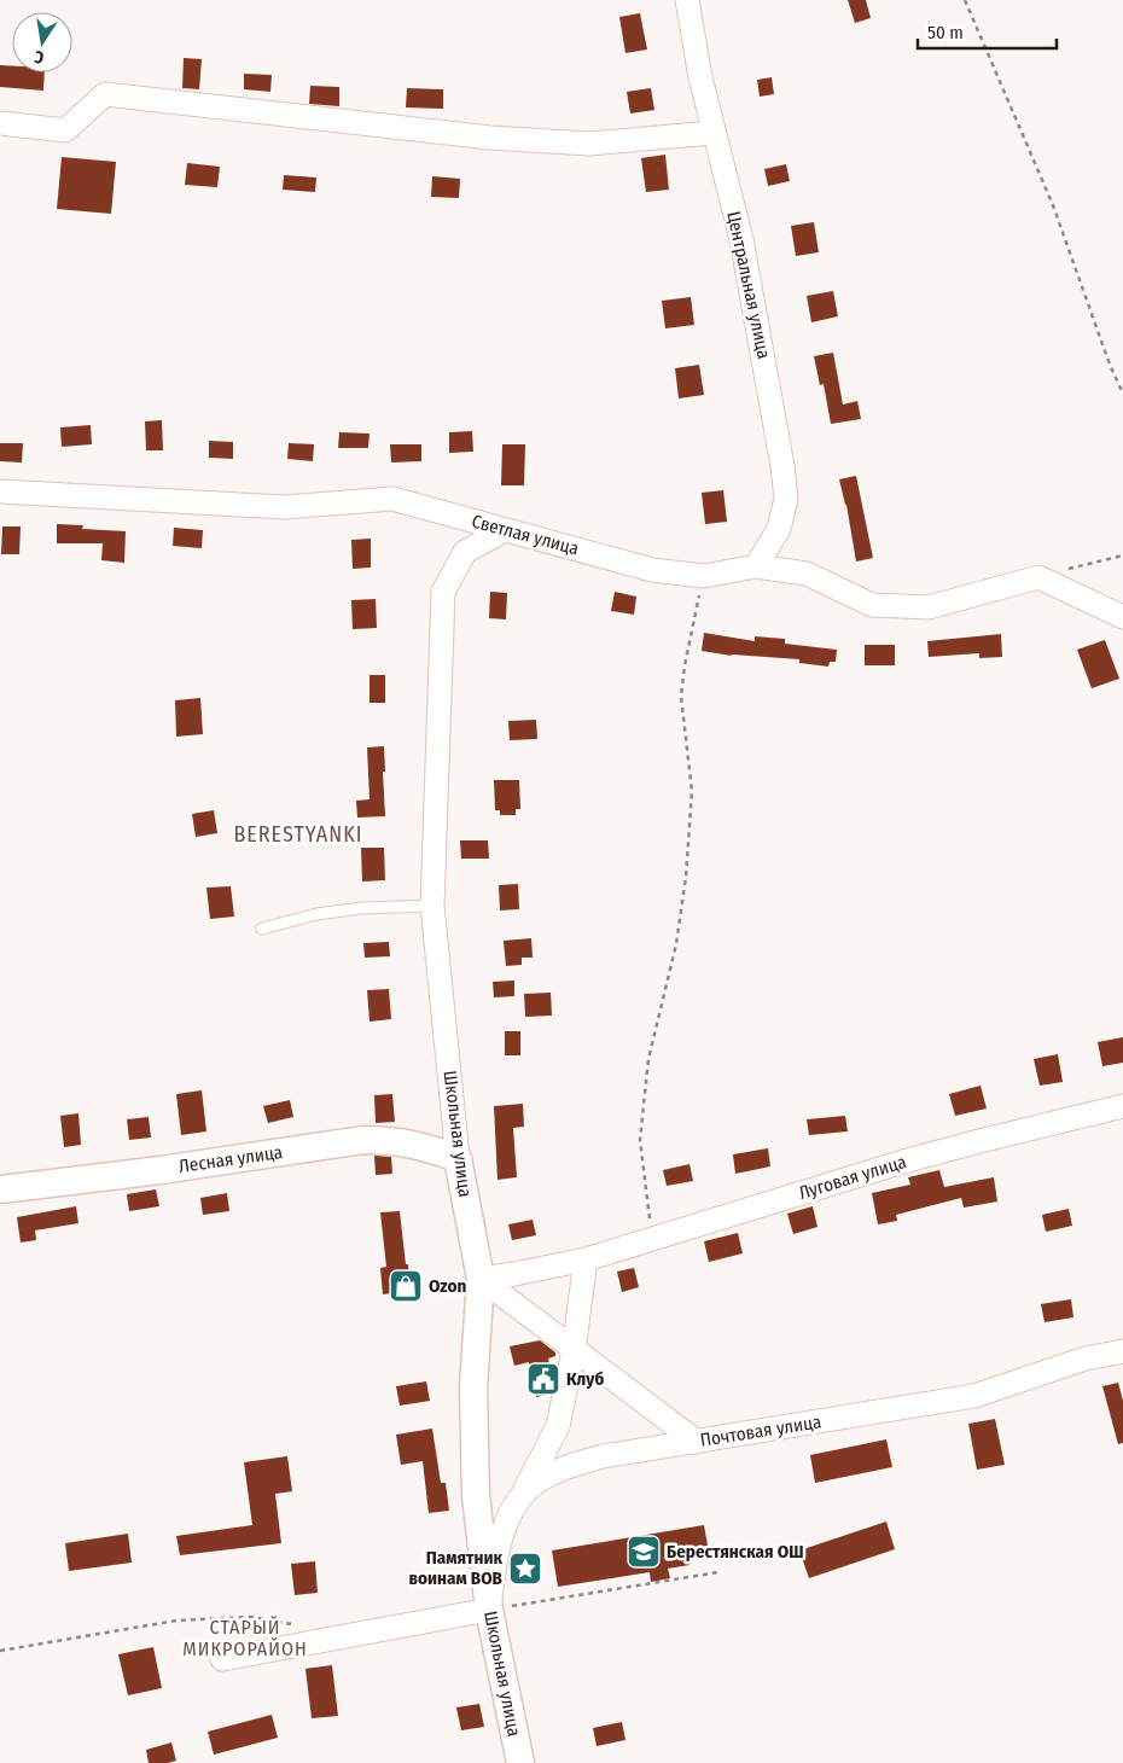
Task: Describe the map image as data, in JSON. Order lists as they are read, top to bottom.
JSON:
{
  "streets": {
    "street": [
      "Центральная улица",
      "Светлая улица",
      "Школьная улица",
      "Лесная улица",
      "Луговая улица",
      "Почтовая улица"
    ]
  },
  "crossings": [
    ["Центральная улица", "Светлая улица"],
    ["Светлая улица", "Школьная улица"],
    ["Школьная улица", "Лесная улица"],
    ["Школьная улица", "Луговая улица"],
    ["Школьная улица", "Почтовая улица"]
  ],
  "districts": ["BERESTYANKI", "СТАРЫЙ МИКРОРАЙОН"],
  "places": {
    "shop": ["Ozon"],
    "public building": ["Клуб"],
    "school or university": ["Берестянская ОШ"],
    "place": ["Памятник воинам ВОВ"]
  },
  "scale_bar": "50 m",
  "north": "bottom"
}
